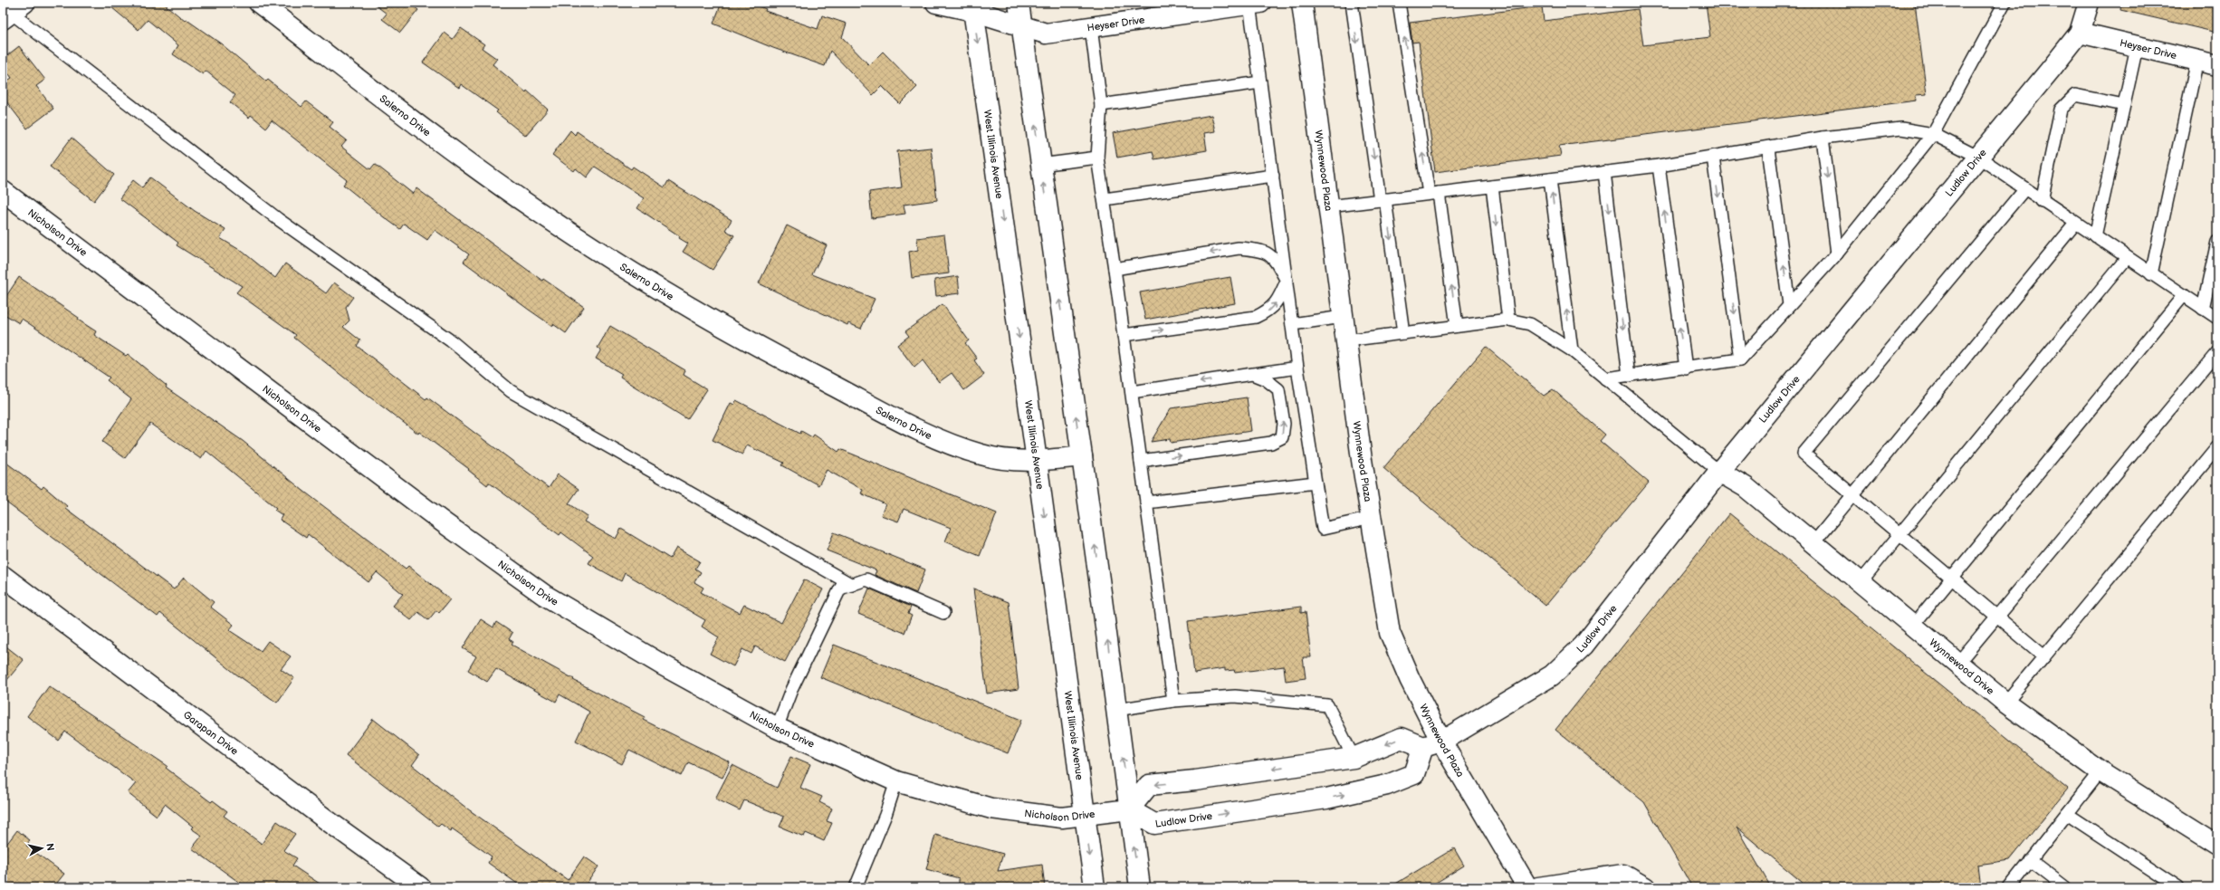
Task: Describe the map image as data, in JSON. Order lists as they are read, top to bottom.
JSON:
{
  "streets": {
    "street": [
      "Heyser Drive",
      "Salerno Drive",
      "West Illinois Avenue",
      "Wynnewood Plaza",
      "Ludlow Drive",
      "Nicholson Drive",
      "Wynnewood Drive",
      "Garapan Drive"
    ]
  },
  "crossings": [
    ["Heyser Drive", "West Illinois Avenue"],
    ["Heyser Drive", "Ludlow Drive"],
    ["Salerno Drive", "West Illinois Avenue"],
    ["West Illinois Avenue", "Nicholson Drive"],
    ["Wynnewood Plaza", "Ludlow Drive"],
    ["Ludlow Drive", "Nicholson Drive"],
    ["Ludlow Drive", "Wynnewood Drive"]
  ],
  "north": "right"
}
